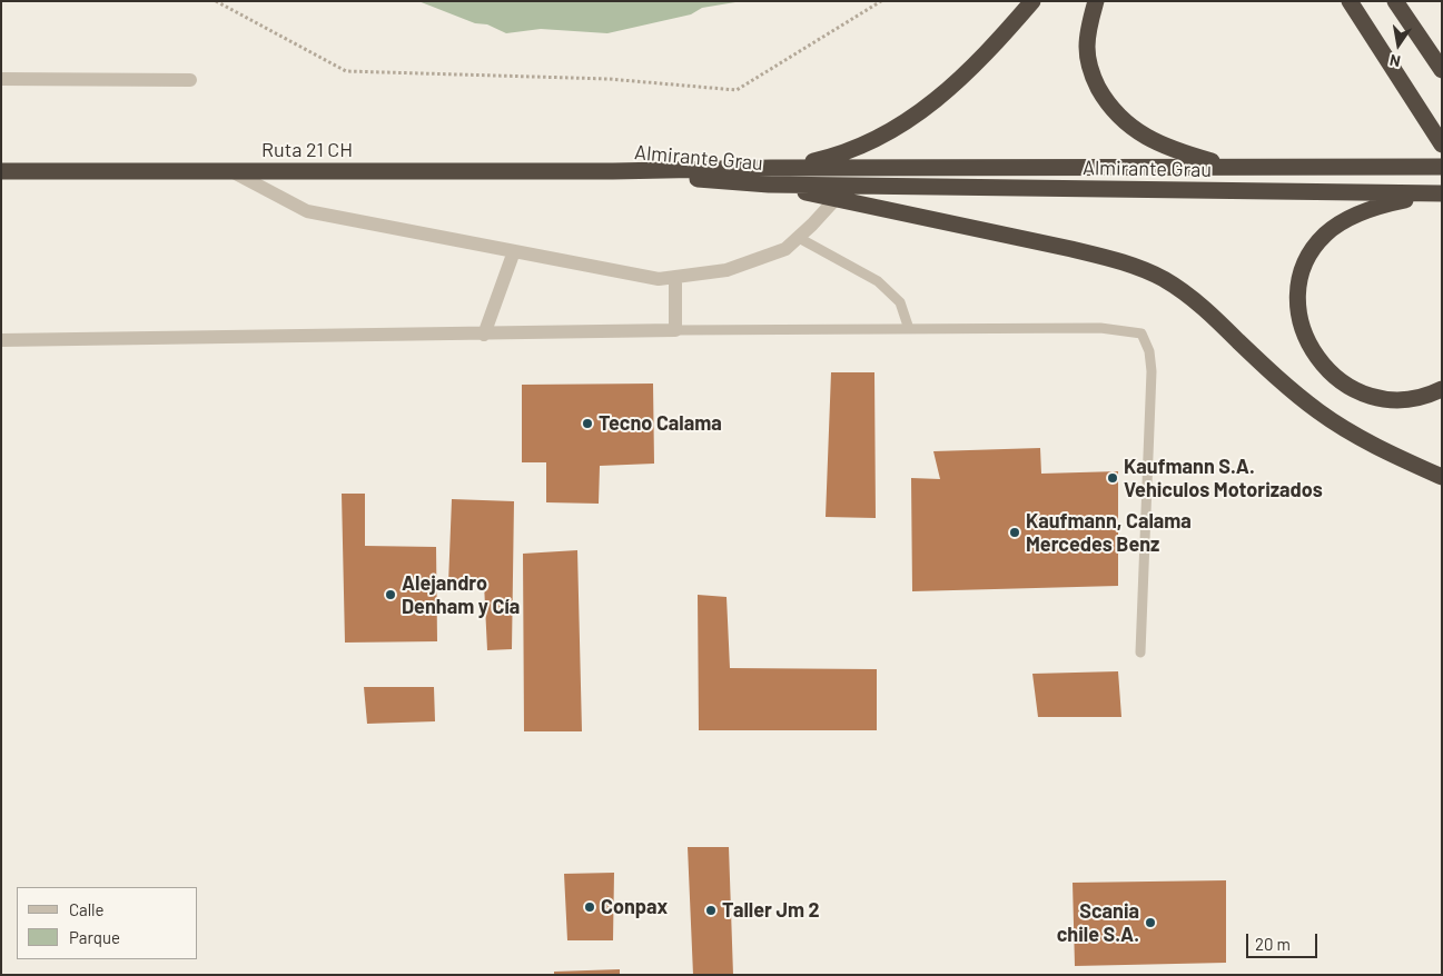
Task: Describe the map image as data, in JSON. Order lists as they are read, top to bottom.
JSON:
{
  "streets": {
    "highway": ["Ruta 21 CH", "Almirante Grau"]
  },
  "crossings": [
    ["Ruta 21 CH", "Almirante Grau"]
  ],
  "places": [
    "Tecno Calama",
    "Kaufmann S.A. Vehiculos Motorizados",
    "Kaufmann, Calama Mercedes Benz",
    "Alejandro Denham y Cía",
    "Conpax",
    "Taller Jm 2",
    "Scania chile S.A."
  ],
  "legend": ["Calle", "Parque"],
  "scale_bar": "20 m",
  "north": "bottom"
}
